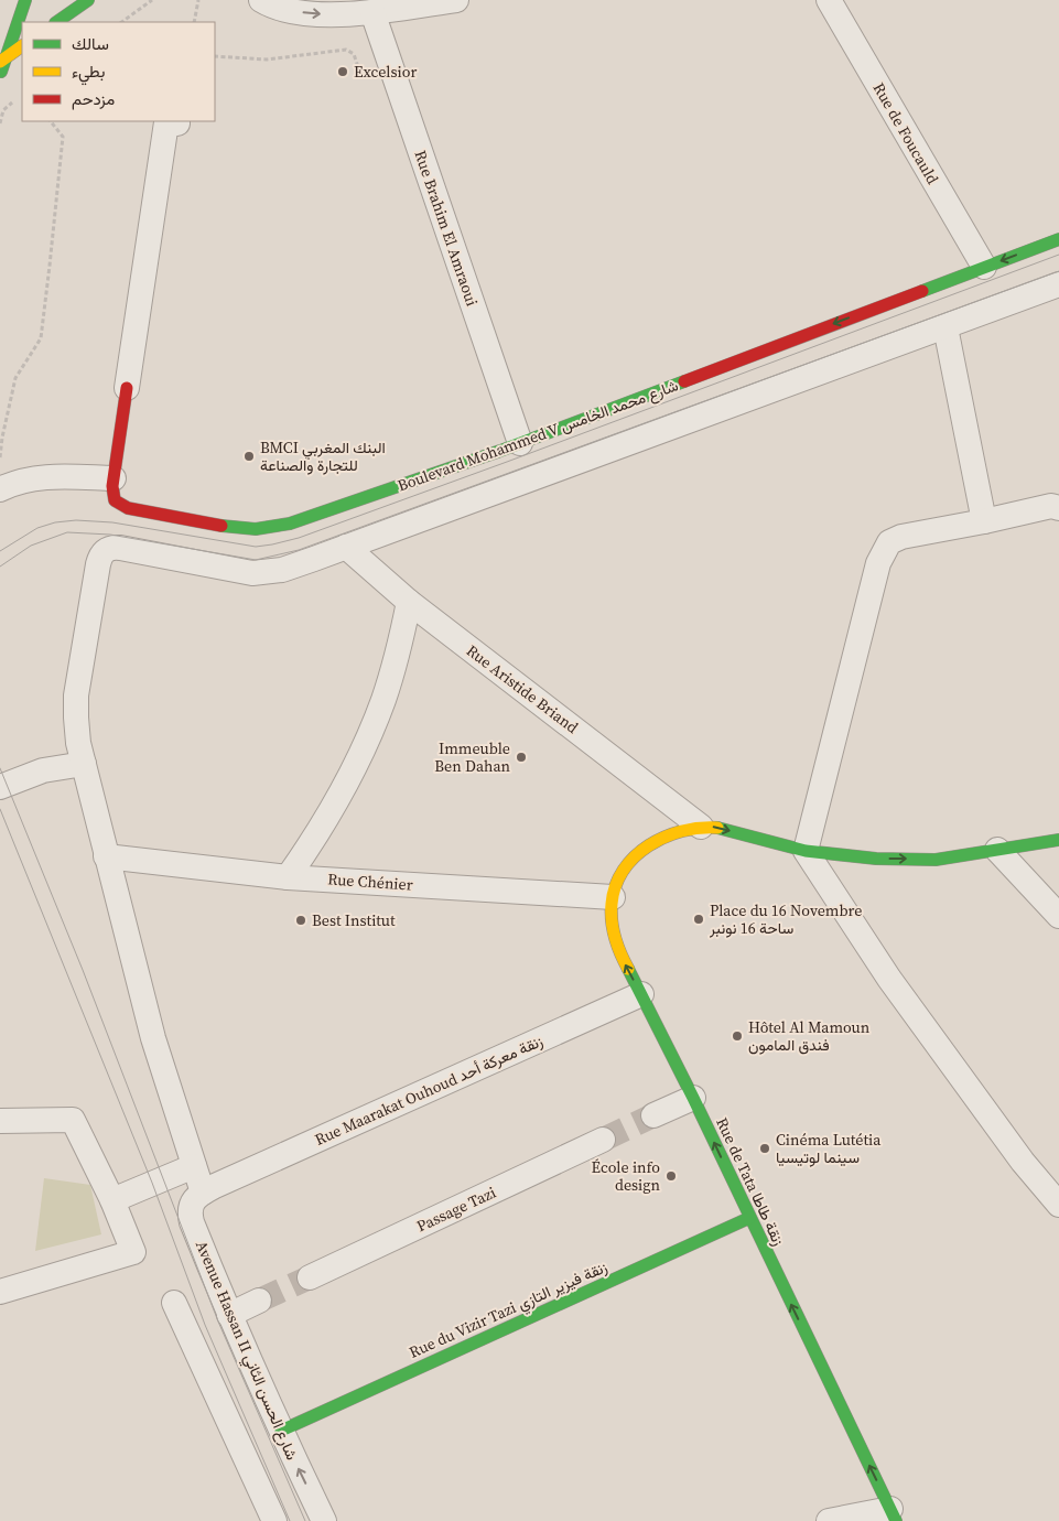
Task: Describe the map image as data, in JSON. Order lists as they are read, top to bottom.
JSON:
{
  "streets": {
    "street": [
      "Rue de Foucauld",
      "Rue Brahim El Amraoui",
      "Boulevard Mohammed V شارع محمد الخامس",
      "Rue Aristide Briand",
      "Rue Chénier",
      "Rue Maarakat Ouhoud زنقة معركة أحد",
      "Rue de Tata زنقة طاطا",
      "Passage Tazi",
      "Rue du Vizir Tazi زنقة فيزير التازي",
      "Avenue Hassan II شارع الحسن الثاني"
    ]
  },
  "crossings": [
    ["Rue de Foucauld", "Boulevard Mohammed V شارع محمد الخامس"],
    ["Rue Brahim El Amraoui", "Boulevard Mohammed V شارع محمد الخامس"],
    ["Rue Aristide Briand", "Rue de Tata زنقة طاطا"],
    ["Rue Chénier", "Rue de Tata زنقة طاطا"],
    ["Rue Maarakat Ouhoud زنقة معركة أحد", "Rue de Tata زنقة طاطا"],
    ["Rue Maarakat Ouhoud زنقة معركة أحد", "Avenue Hassan II شارع الحسن الثاني"],
    ["Rue de Tata زنقة طاطا", "Rue du Vizir Tazi زنقة فيزير التازي"],
    ["Rue du Vizir Tazi زنقة فيزير التازي", "Avenue Hassan II شارع الحسن الثاني"]
  ],
  "one_way": ["Rue de Tata زنقة طاطا"],
  "places": [
    "Excelsior",
    "BMCI البنك المغربي للتجارة والصناعة",
    "Immeuble Ben Dahan",
    "Place du 16 Novembre ساحة 16 نونبر",
    "Best Institut",
    "Hôtel Al Mamoun فندق المامون",
    "Cinéma Lutétia سينما لوتيسيا",
    "École info design"
  ],
  "legend": ["سالك", "بطيء", "مزدحم"]
}
